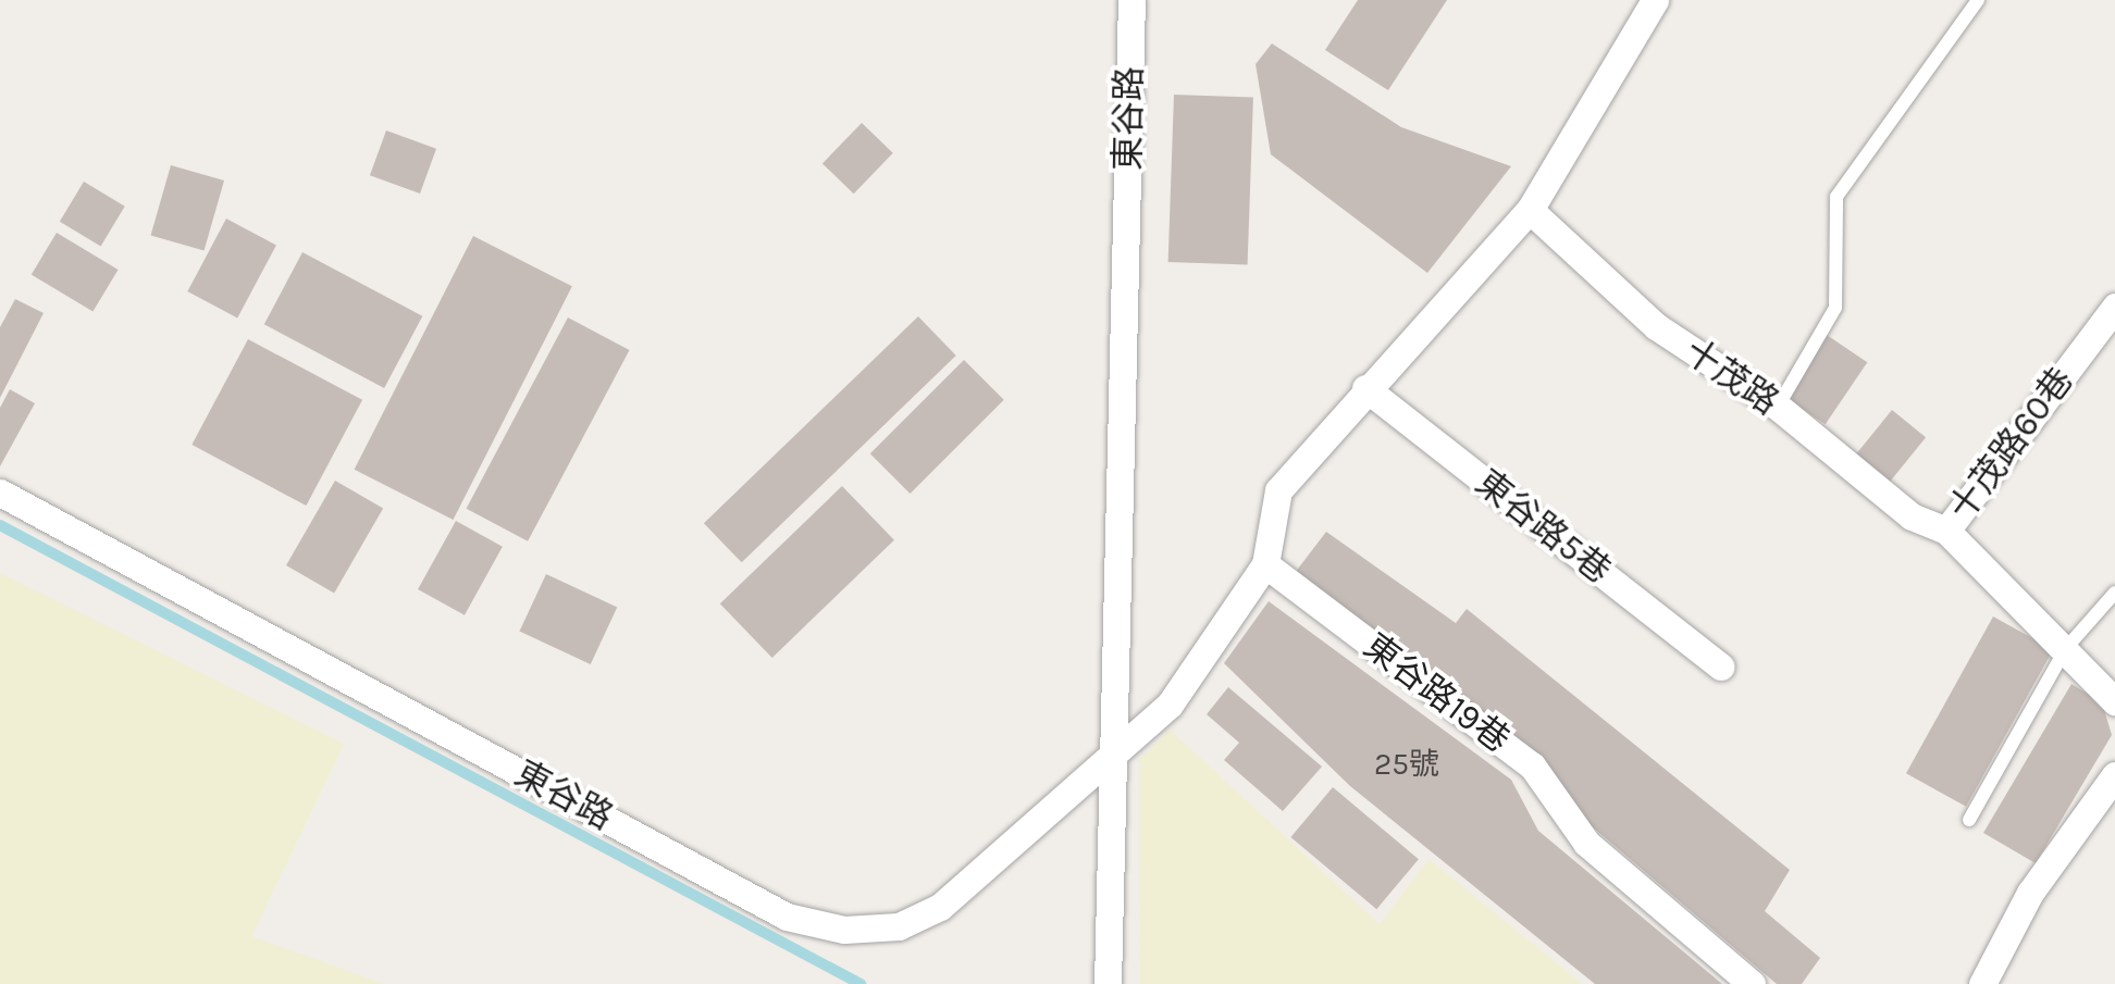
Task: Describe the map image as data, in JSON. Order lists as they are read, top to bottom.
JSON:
{
  "streets": {
    "street": [
      "東谷路",
      "十茂路",
      "十茂路60巷",
      "東谷路5巷",
      "東谷路19巷"
    ]
  },
  "crossings": [
    ["東谷路", "十茂路"],
    ["東谷路", "東谷路5巷"],
    ["東谷路", "東谷路19巷"],
    ["十茂路", "十茂路60巷"]
  ],
  "house_numbers": ["25號"]
}
